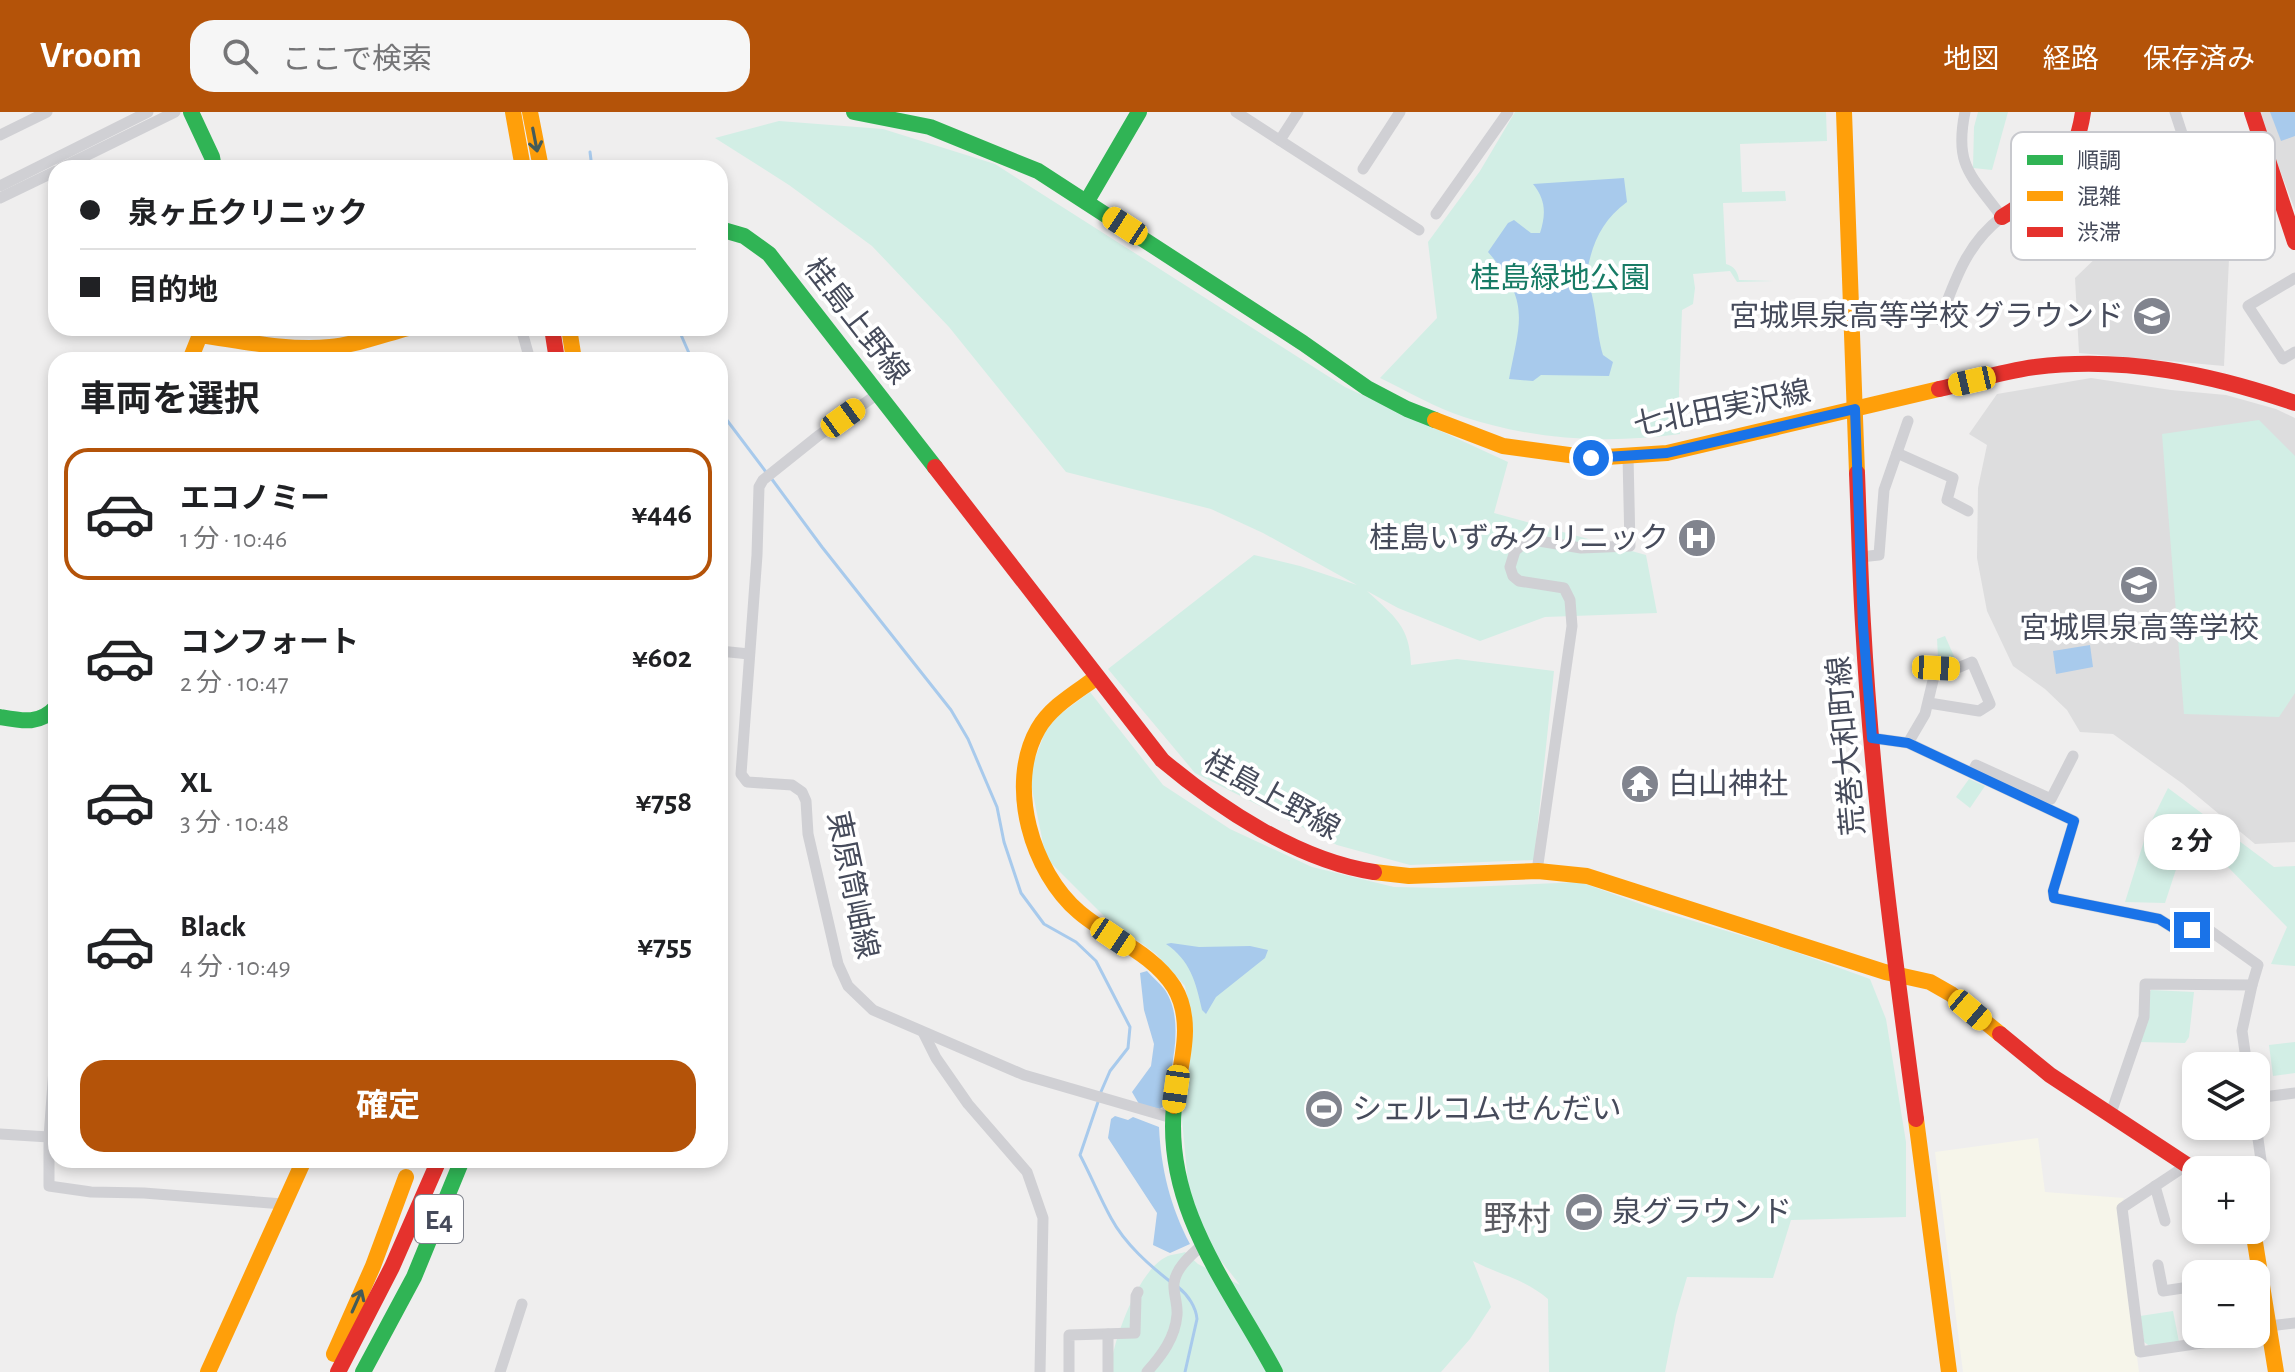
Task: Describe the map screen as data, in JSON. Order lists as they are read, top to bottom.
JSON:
{
  "streets": {
    "main road": [
      "桂島上野線",
      "七北田実沢線",
      "荒巻大和町線",
      "E4"
    ],
    "street": ["東原筒岫線"]
  },
  "crossings": [
    ["桂島上野線", "荒巻大和町線"],
    ["桂島上野線", "東原筒岫線"],
    ["七北田実沢線", "荒巻大和町線"]
  ],
  "districts": ["野村"],
  "parks": ["桂島緑地公園"],
  "places": {
    "school or university": ["宮城県泉高等学校 グラウンド", "宮城県泉高等学校"],
    "hospital": ["桂島いずみクリニック"],
    "temple": ["白山神社"],
    "sports": ["シェルコムせんだい", "泉グラウンド"]
  },
  "legend": ["順調", "混雑", "渋滞"],
  "page": {
    "header": "Vroom",
    "search": "ここで検索",
    "nav": ["地図", "経路", "保存済み"],
    "banner": ["泉ヶ丘クリニック", "目的地"],
    "heading": "車両を選択",
    "list": [
      {
        "name": "エコノミー",
        "note": "1 分 · 10:46",
        "value": "¥446"
      },
      {
        "name": "コンフォート",
        "note": "2 分 · 10:47",
        "value": "¥602"
      },
      {
        "name": "XL",
        "note": "3 分 · 10:48",
        "value": "¥758"
      },
      {
        "name": "Black",
        "note": "4 分 · 10:49",
        "value": "¥755"
      }
    ],
    "bubble": "2 分",
    "buttons": "確定",
    "map_buttons": ["+", "−"]
  }
}
